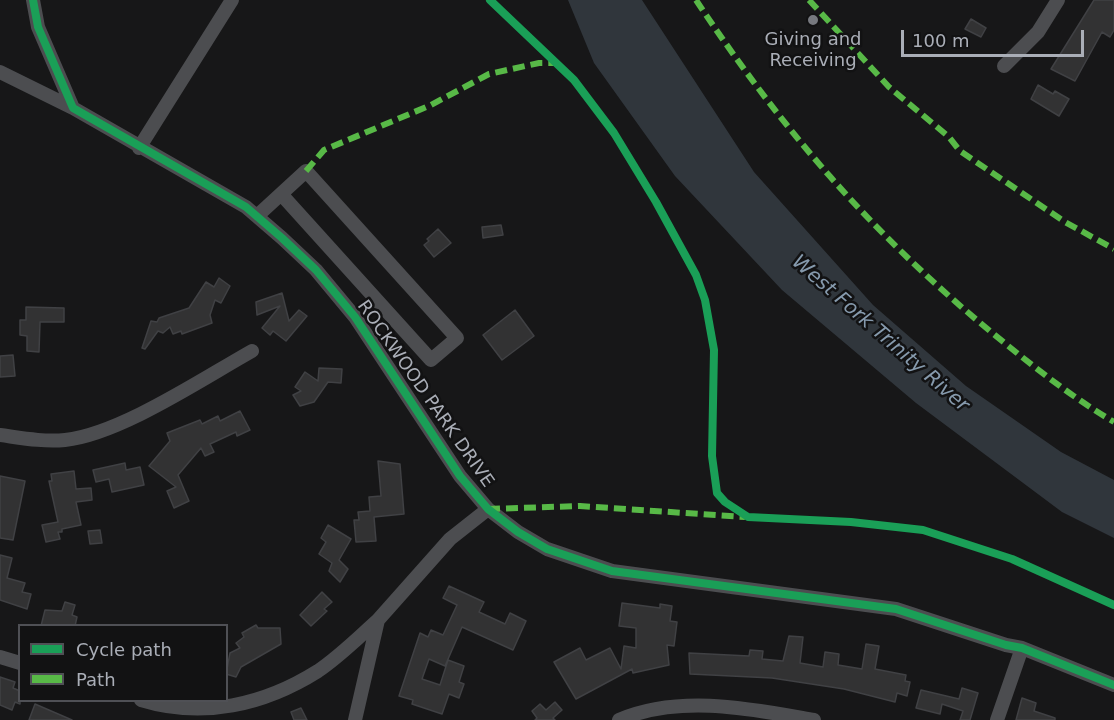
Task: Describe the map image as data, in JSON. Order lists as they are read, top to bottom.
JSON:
{
  "streets": {
    "street": ["ROCKWOOD PARK DRIVE"]
  },
  "water": ["West Fork Trinity River"],
  "places": ["Giving and Receiving"],
  "legend": ["Cycle path", "Path"],
  "scale_bar": "100 m"
}
